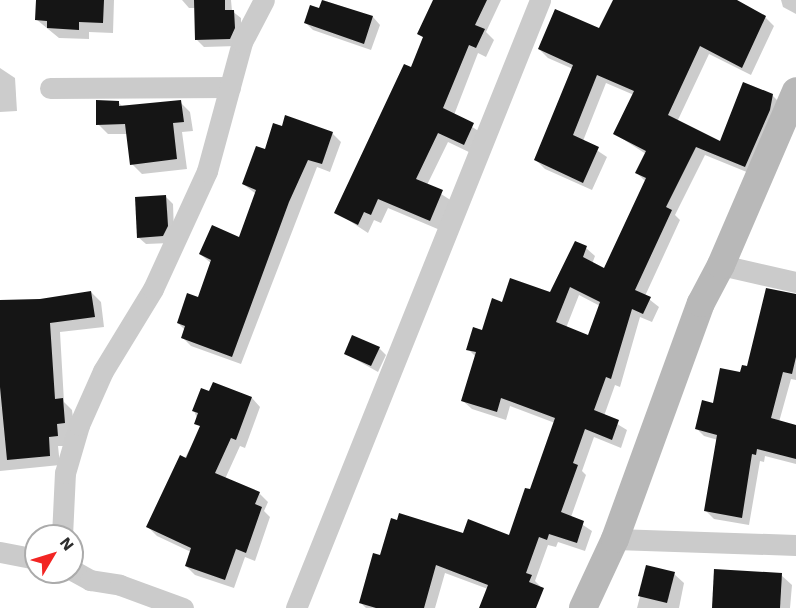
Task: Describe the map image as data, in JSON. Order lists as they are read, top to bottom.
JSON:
{
  "north": "top right"
}
